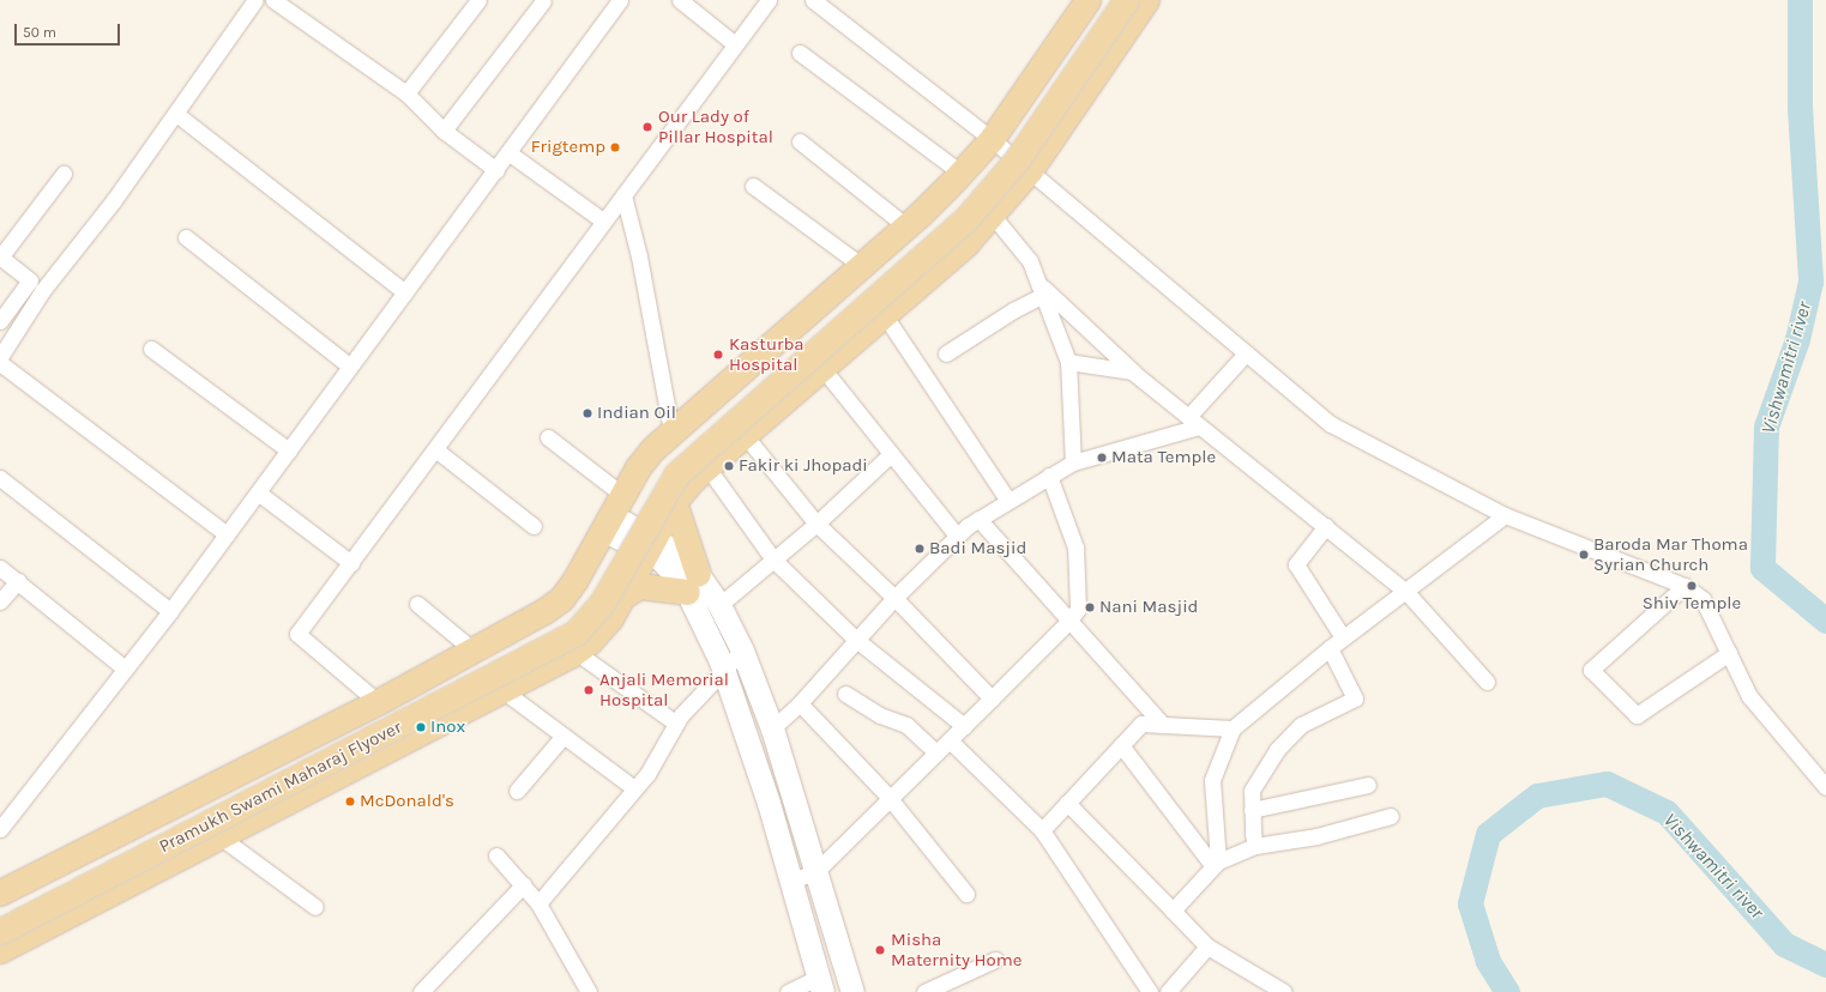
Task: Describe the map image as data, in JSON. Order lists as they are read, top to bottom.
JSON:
{
  "streets": {
    "main road": ["Pramukh Swami Maharaj Flyover"]
  },
  "water": ["Vishwamitri river"],
  "places": [
    "Our Lady of Pillar Hospital",
    "Frigtemp",
    "Kasturba Hospital",
    "Indian Oil",
    "Mata Temple",
    "Fakir ki Jhopadi",
    "Badi Masjid",
    "Baroda Mar Thoma Syrian Church",
    "Shiv Temple",
    "Nani Masjid",
    "Anjali Memorial Hospital",
    "Inox",
    "McDonald's",
    "Misha Maternity Home"
  ],
  "scale_bar": "50 m"
}
